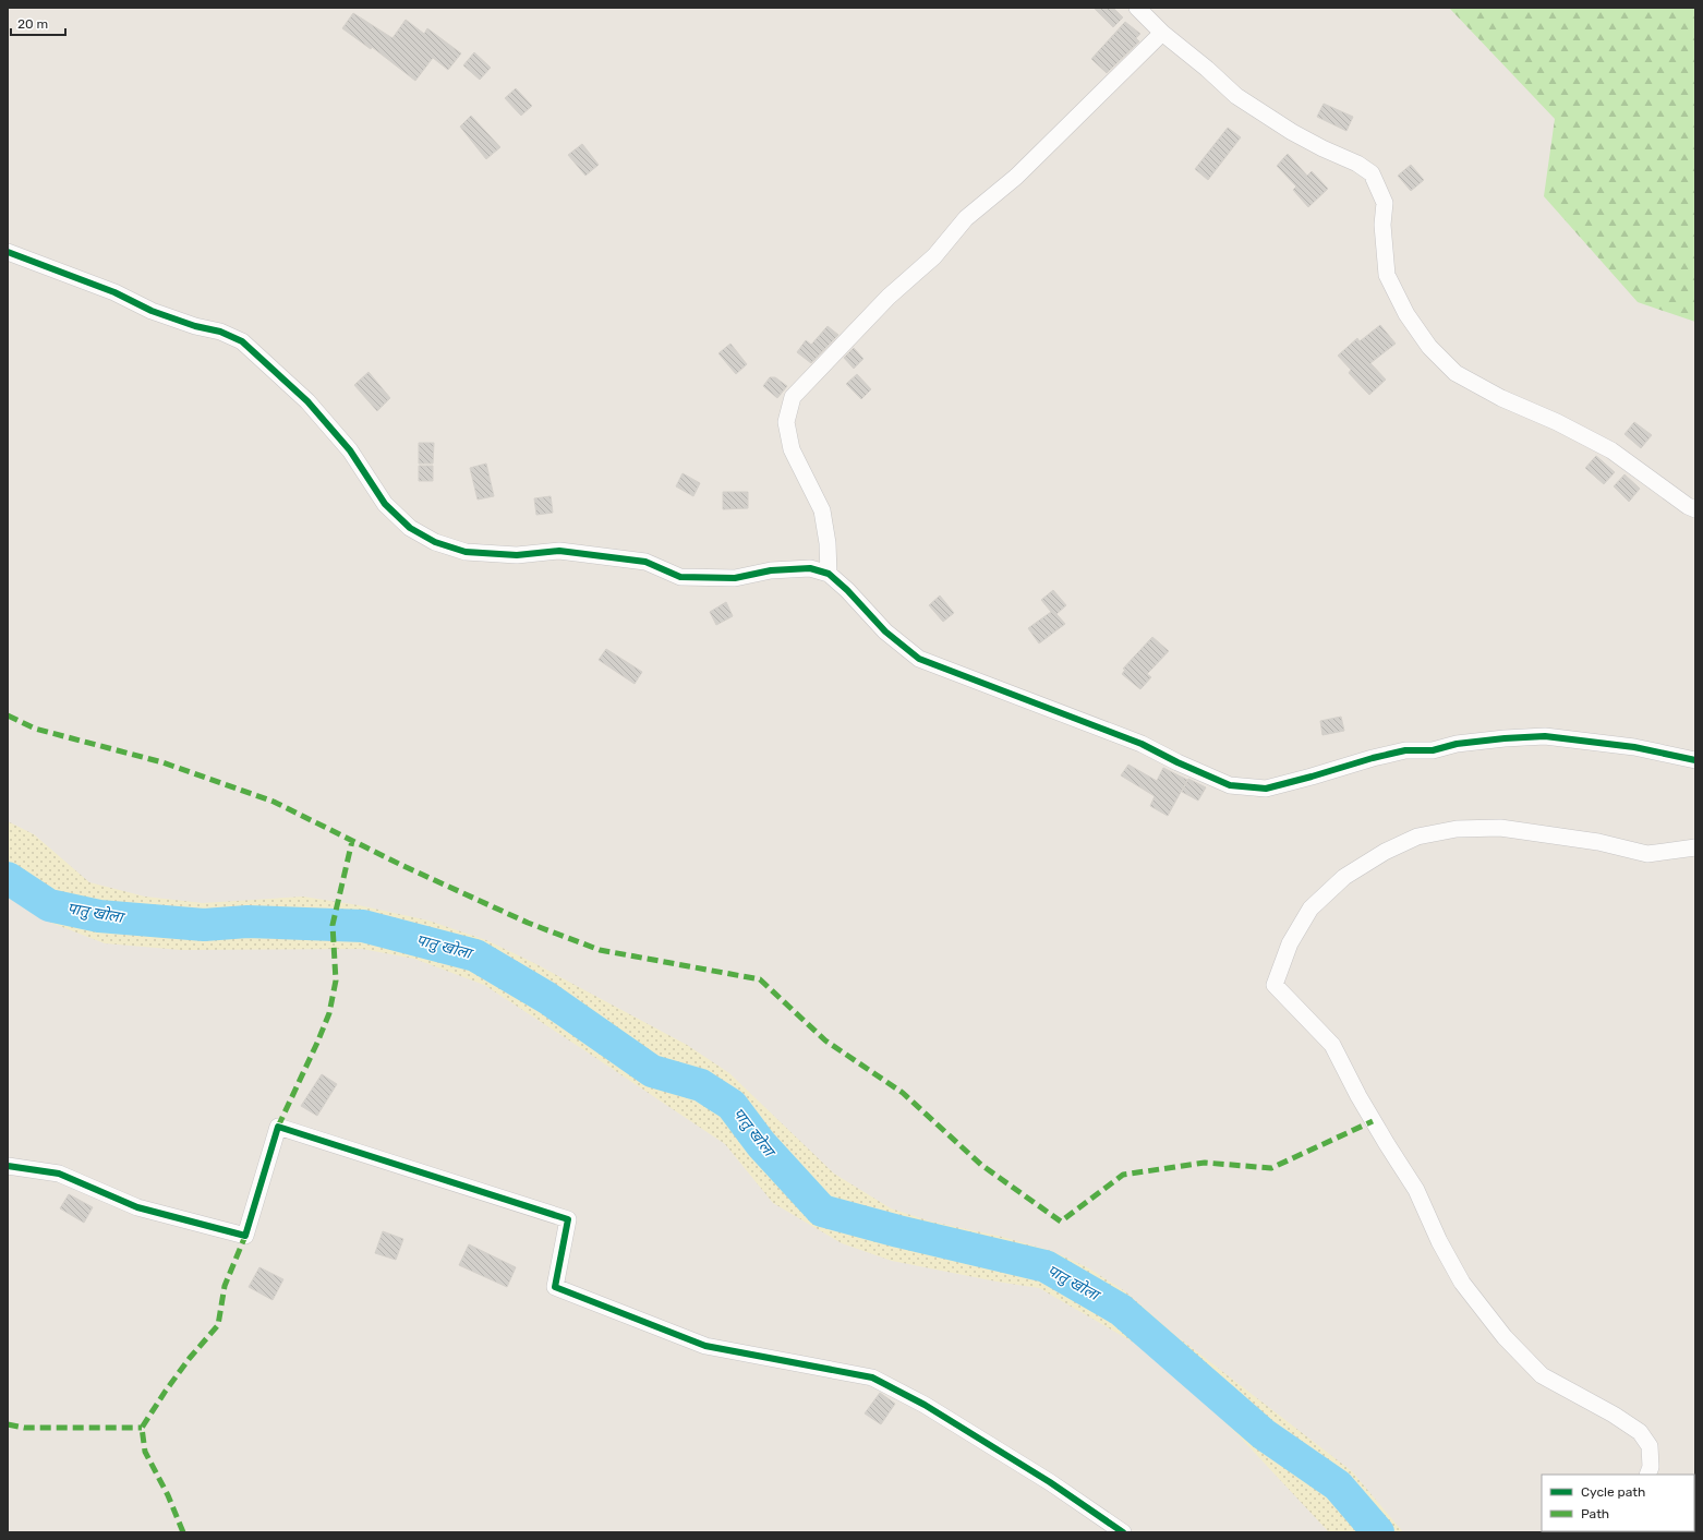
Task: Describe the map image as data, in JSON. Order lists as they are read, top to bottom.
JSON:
{
  "water": ["पातु खोला"],
  "legend": ["Cycle path", "Path"],
  "scale_bar": "20 m"
}
